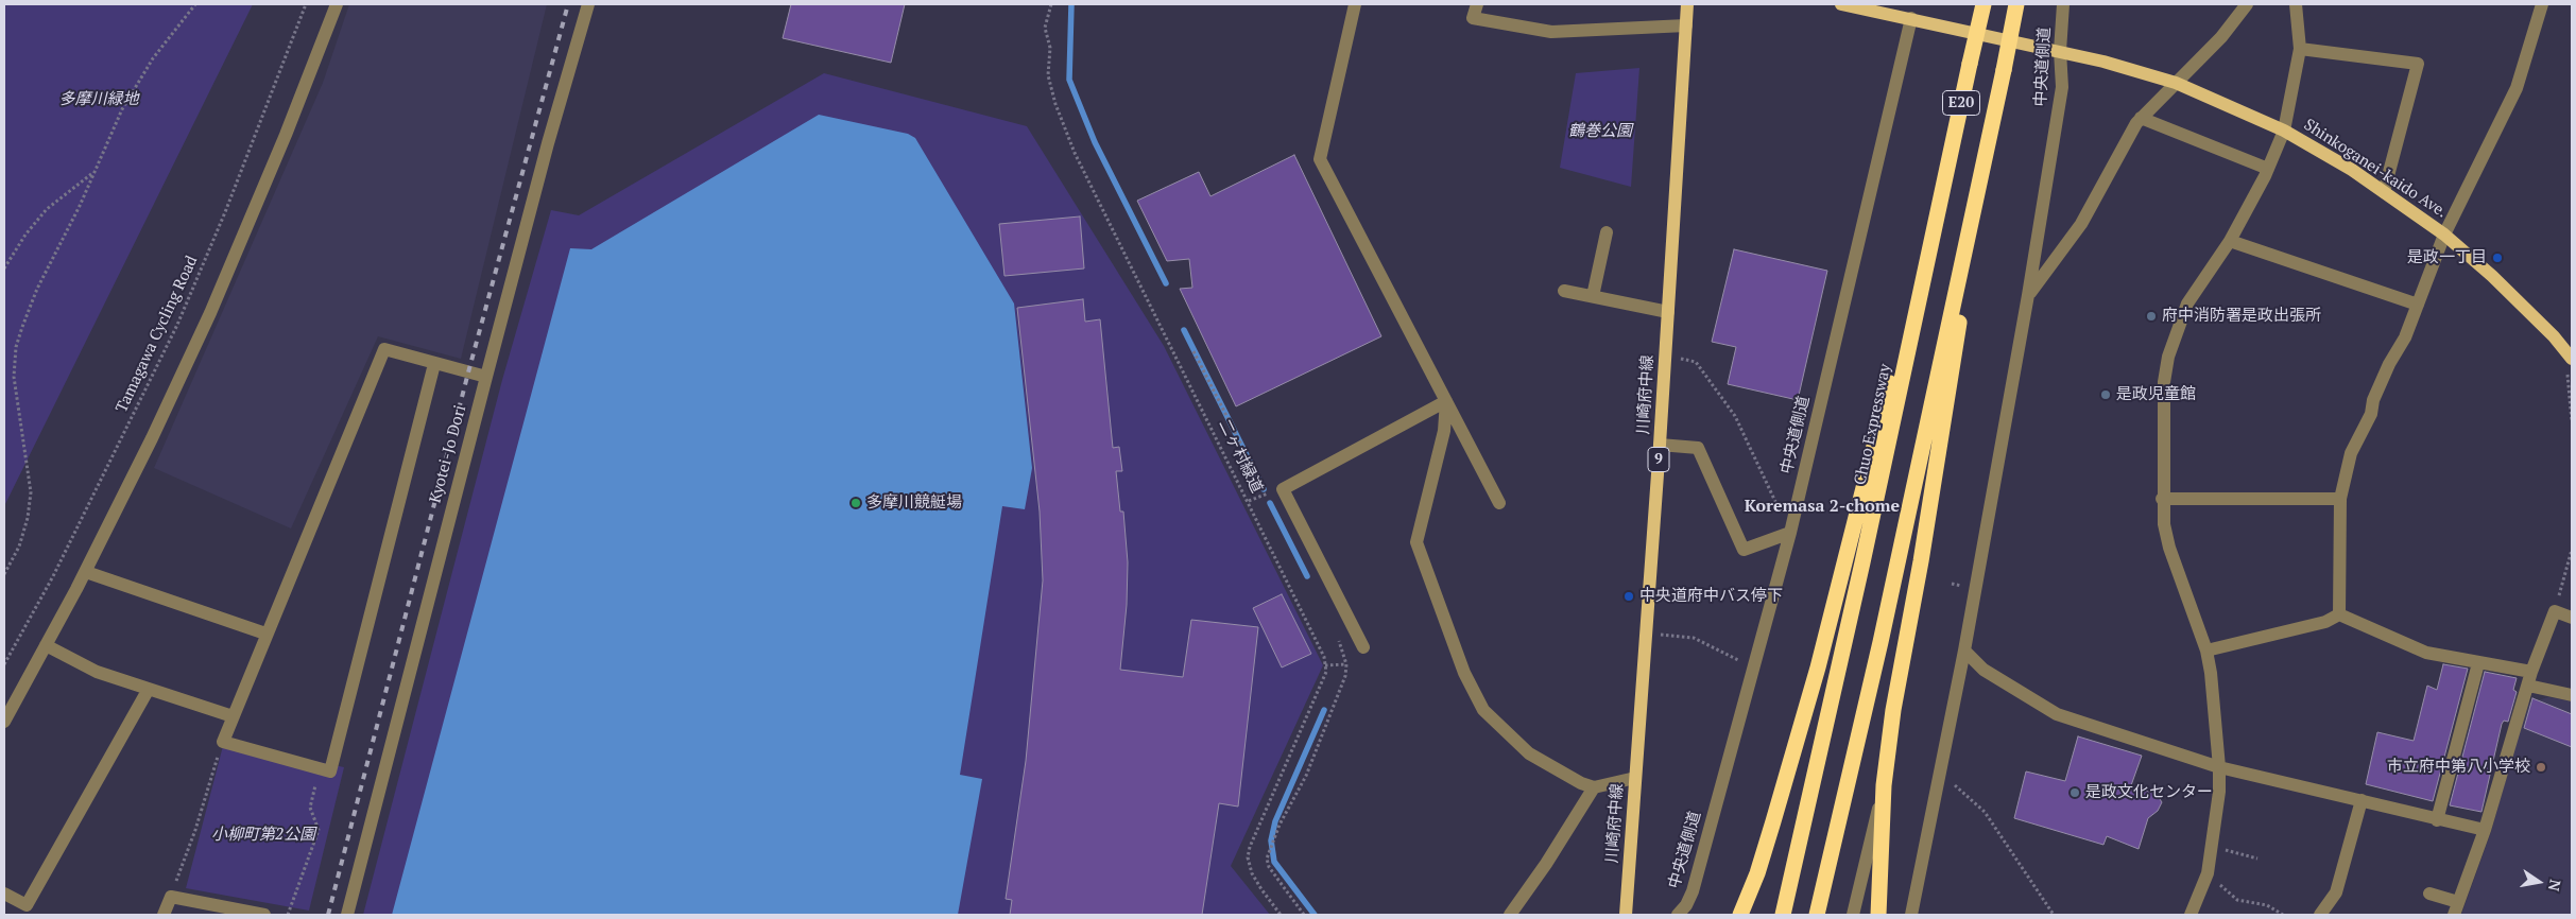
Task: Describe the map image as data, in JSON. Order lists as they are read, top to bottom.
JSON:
{
  "streets": {
    "highway": ["E20", "Chuo Expressway"],
    "main road": ["Shinkoganei-kaido Ave.", "川崎府中線", "9"],
    "street": ["中央道側道", "Kyotei-Jo Dori"],
    "path": ["Tamagawa Cycling Road", "二ヶ村緑道"]
  },
  "crossings": [
    ["中央道側道", "Shinkoganei-kaido Ave."]
  ],
  "districts": ["Koremasa 2-chome"],
  "parks": ["多摩川緑地", "鶴巻公園", "小柳町第2公園"],
  "places": [
    "是政一丁目",
    "府中消防署是政出張所",
    "是政児童館",
    "多摩川競艇場",
    "中央道府中バス停下",
    "市立府中第八小学校",
    "是政文化センター"
  ],
  "north": "right"
}
